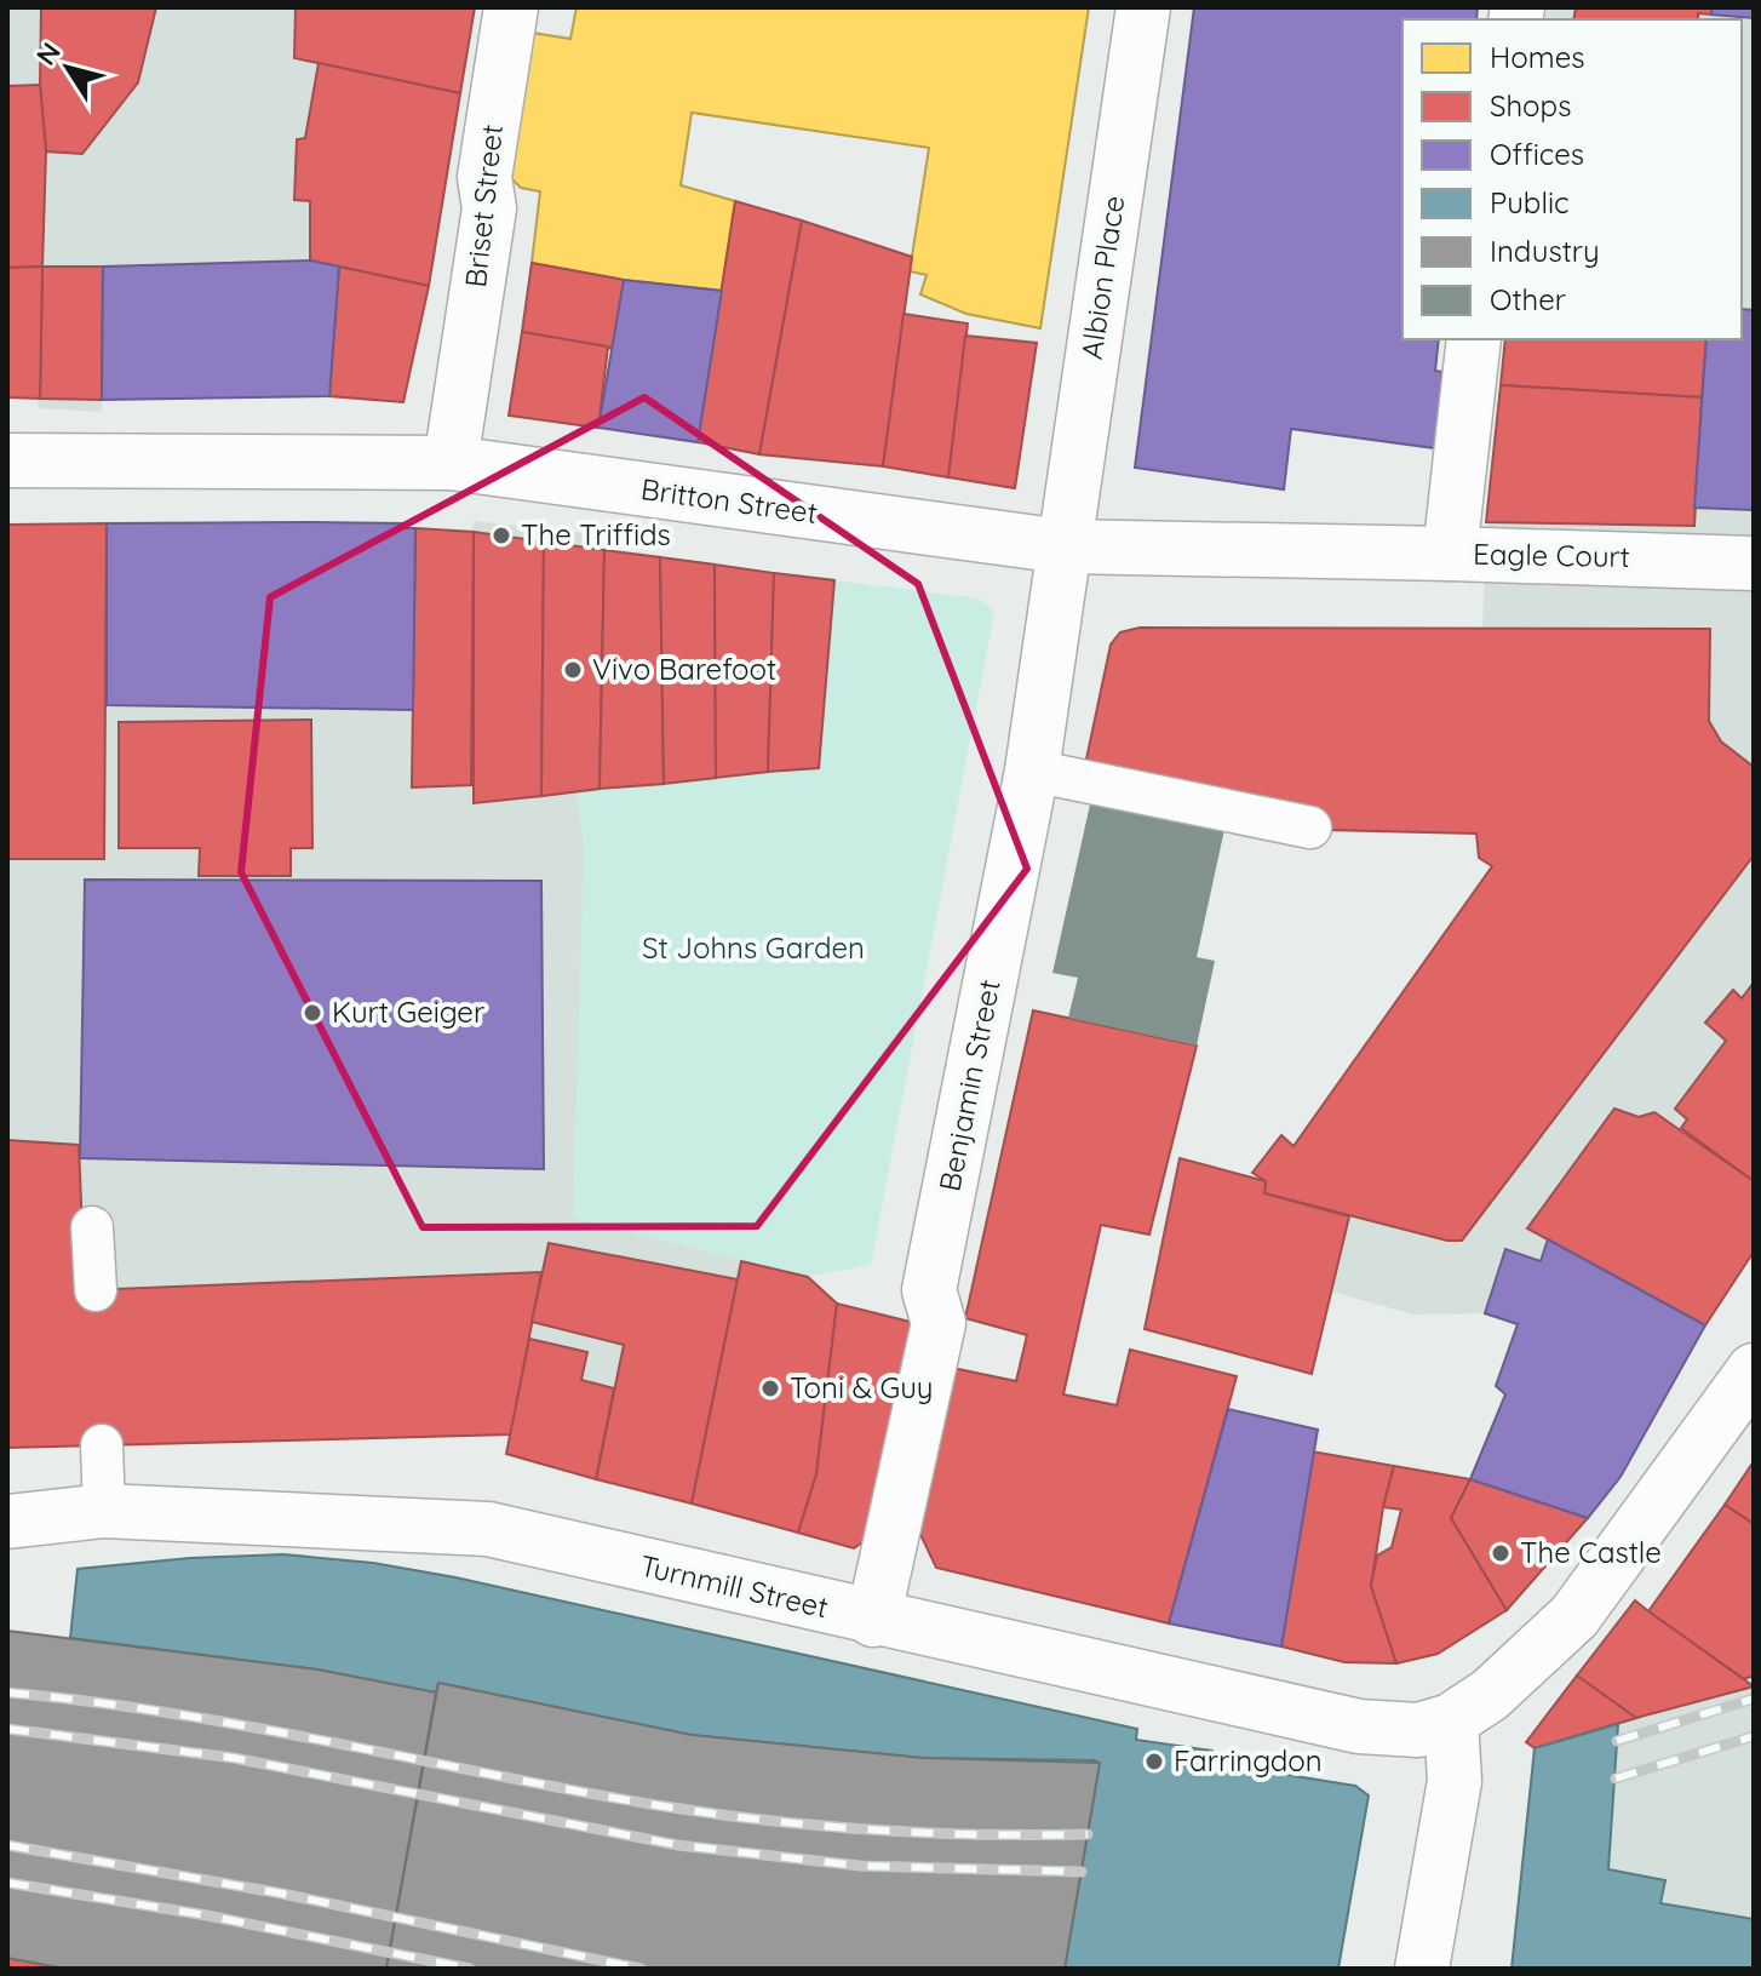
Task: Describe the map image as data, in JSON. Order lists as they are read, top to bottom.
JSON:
{
  "streets": {
    "street": [
      "Briset Street",
      "Albion Place",
      "Britton Street",
      "Eagle Court",
      "Benjamin Street",
      "Turnmill Street"
    ]
  },
  "crossings": [
    ["Briset Street", "Britton Street"],
    ["Albion Place", "Britton Street"],
    ["Albion Place", "Benjamin Street"],
    ["Britton Street", "Eagle Court"],
    ["Britton Street", "Benjamin Street"],
    ["Benjamin Street", "Turnmill Street"]
  ],
  "parks": ["St Johns Garden"],
  "places": [
    "The Triffids",
    "Vivo Barefoot",
    "Kurt Geiger",
    "Toni & Guy",
    "The Castle",
    "Farringdon"
  ],
  "legend": [
    "Homes",
    "Shops",
    "Offices",
    "Public",
    "Industry",
    "Other"
  ],
  "north": "top left"
}
